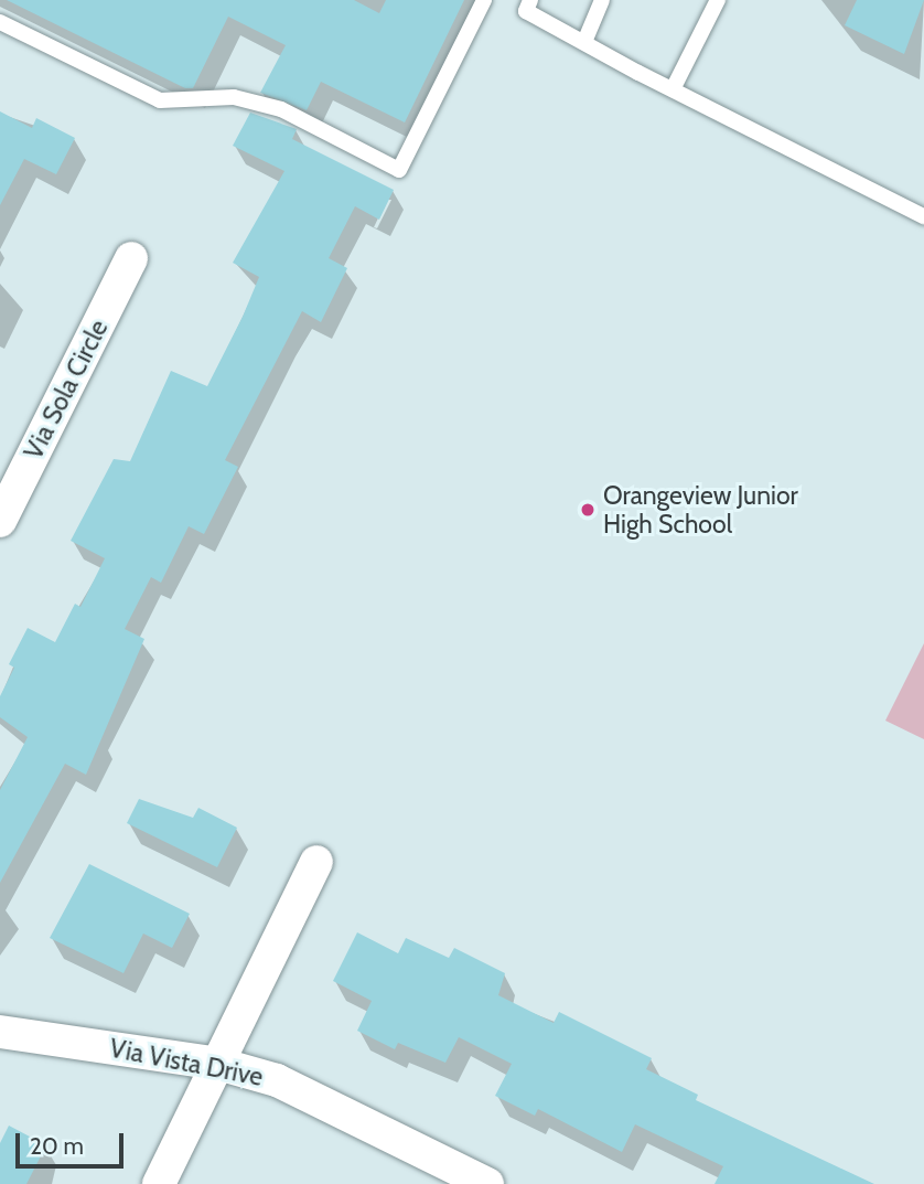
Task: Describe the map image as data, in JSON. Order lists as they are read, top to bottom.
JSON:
{
  "streets": {
    "street": ["Via Sola Circle", "Via Vista Drive"]
  },
  "places": ["Orangeview Junior High School"],
  "scale_bar": "20 m"
}
